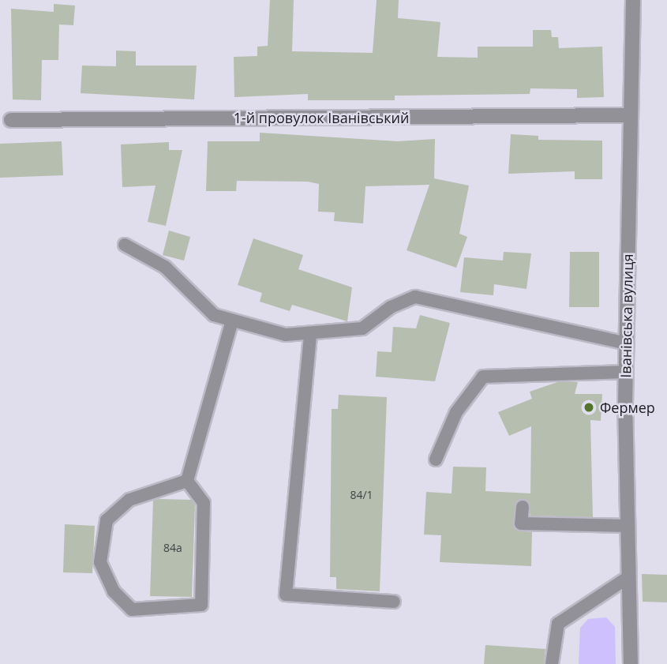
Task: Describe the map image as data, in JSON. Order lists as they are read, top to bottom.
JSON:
{
  "streets": {
    "street": ["1-й провулок Іванівський", "Іванівська вулиця"]
  },
  "crossings": [
    ["1-й провулок Іванівський", "Іванівська вулиця"]
  ],
  "places": ["Фермер"],
  "house_numbers": ["84/1", "84а"]
}
